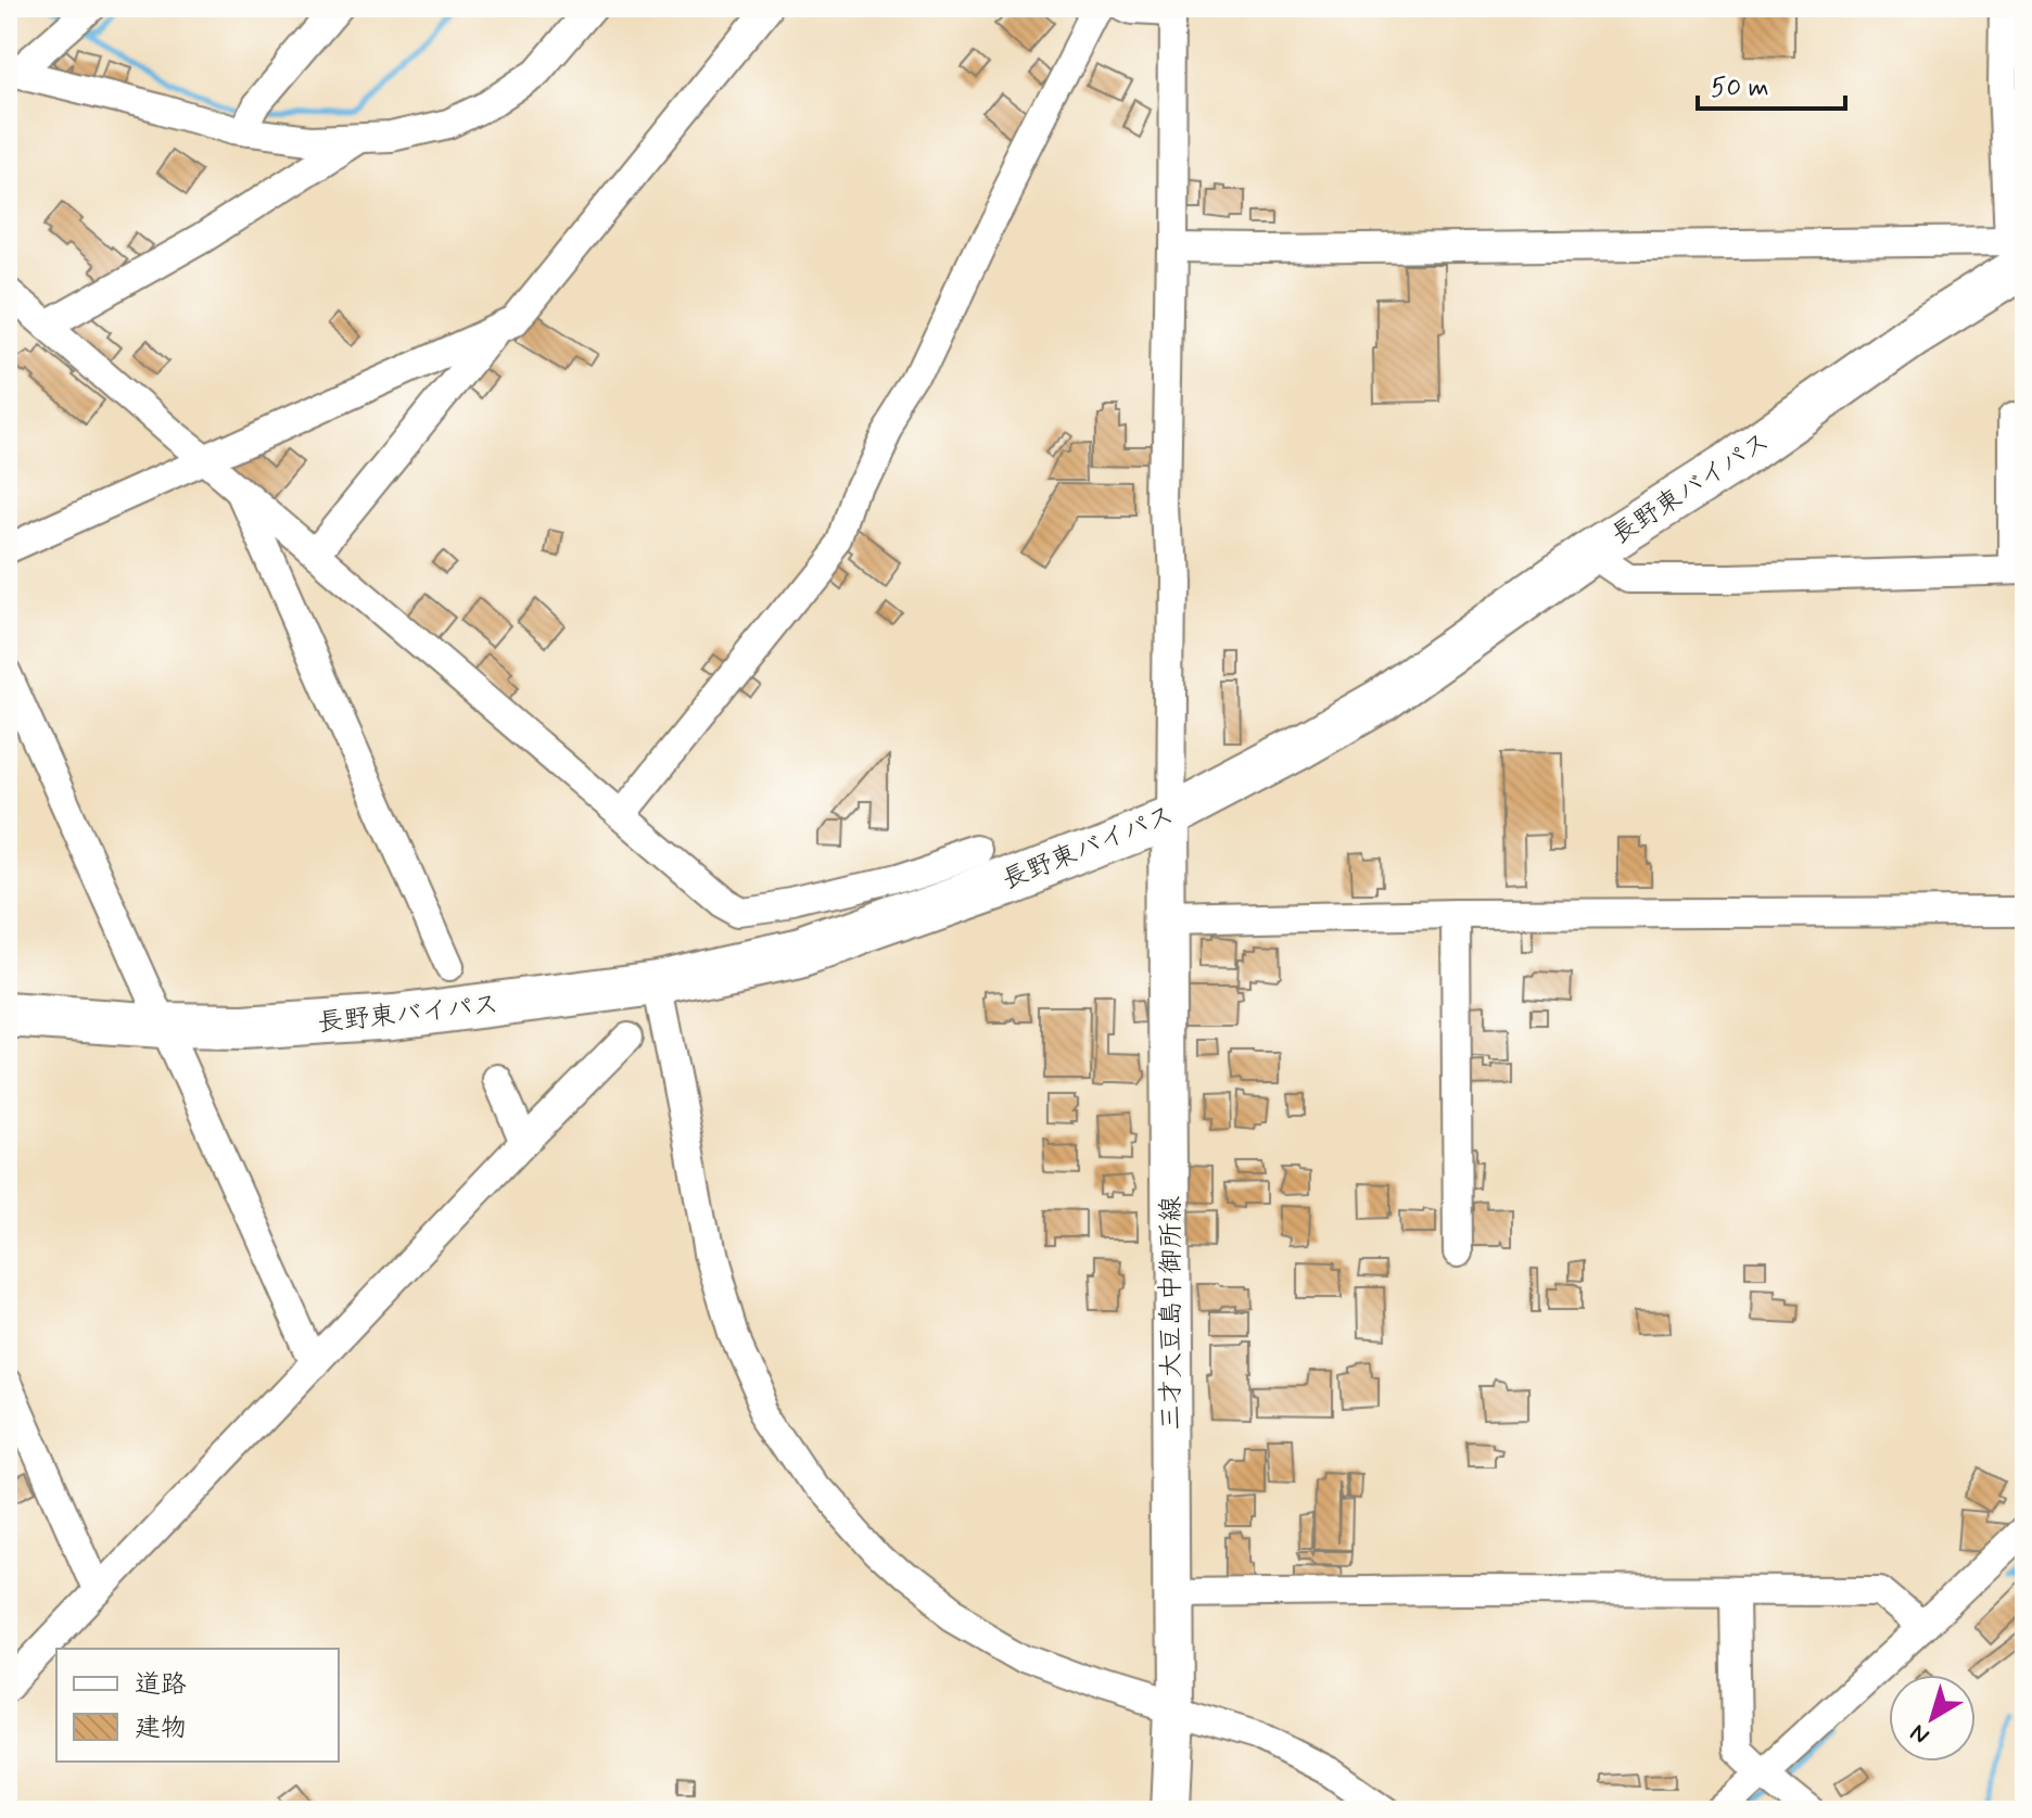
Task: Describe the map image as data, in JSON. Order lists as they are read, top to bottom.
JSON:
{
  "streets": {
    "highway": ["長野東バイパス"],
    "main road": ["三才大豆島中御所線"]
  },
  "crossings": [
    ["長野東バイパス", "三才大豆島中御所線"]
  ],
  "legend": ["道路", "建物"],
  "scale_bar": "50 m",
  "north": "bottom left"
}
